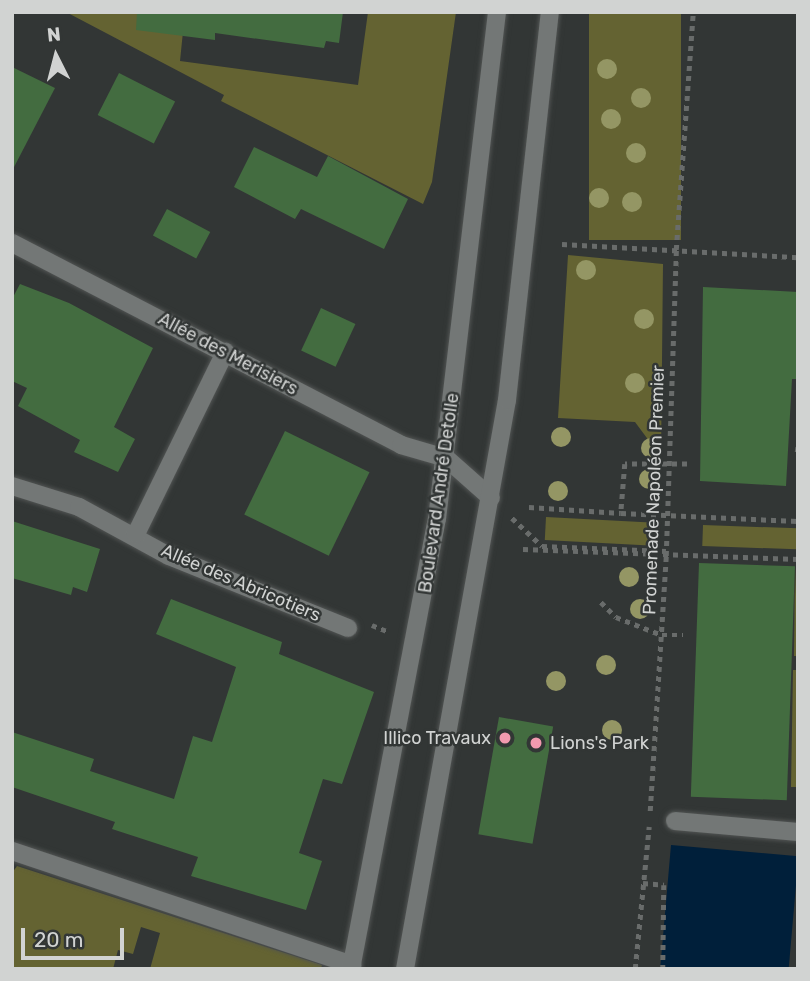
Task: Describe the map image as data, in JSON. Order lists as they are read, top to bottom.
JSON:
{
  "streets": {
    "main road": ["Allée des Merisiers", "Boulevard André Detolle", "Allée des Abricotiers"],
    "path": ["Promenade Napoléon Premier"]
  },
  "crossings": [
    ["Allée des Merisiers", "Boulevard André Detolle"]
  ],
  "places": ["Illico Travaux", "Lions's Park"],
  "scale_bar": "20 m",
  "north": "top"
}
